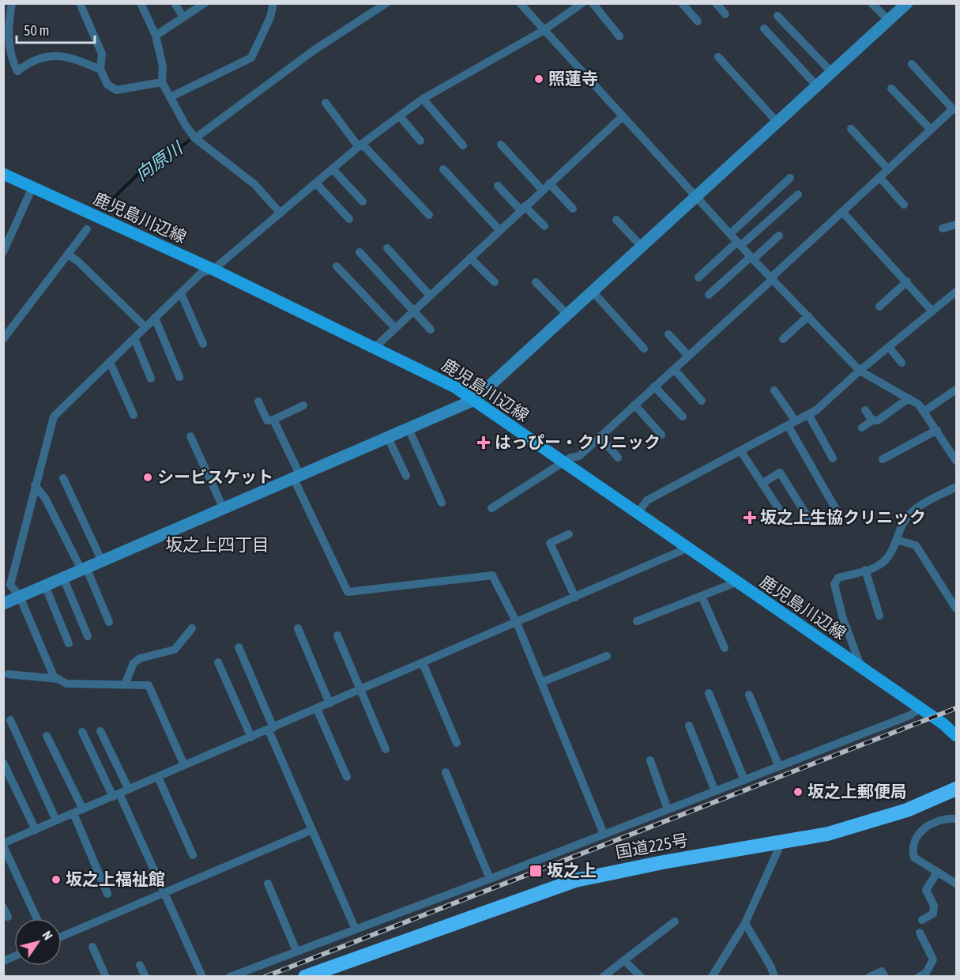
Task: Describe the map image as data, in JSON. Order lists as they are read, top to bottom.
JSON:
{
  "streets": {
    "highway": ["国道225号"],
    "main road": ["鹿児島川辺線"]
  },
  "districts": ["坂之上四丁目"],
  "water": ["向原川"],
  "places": {
    "other": [
      "照蓮寺",
      "シービスケット",
      "坂之上郵便局",
      "坂之上福祉館"
    ],
    "health": ["はっぴー・クリニック", "坂之上生協クリニック"],
    "transit": ["坂之上"]
  },
  "scale_bar": "50 m",
  "north": "top right"
}
